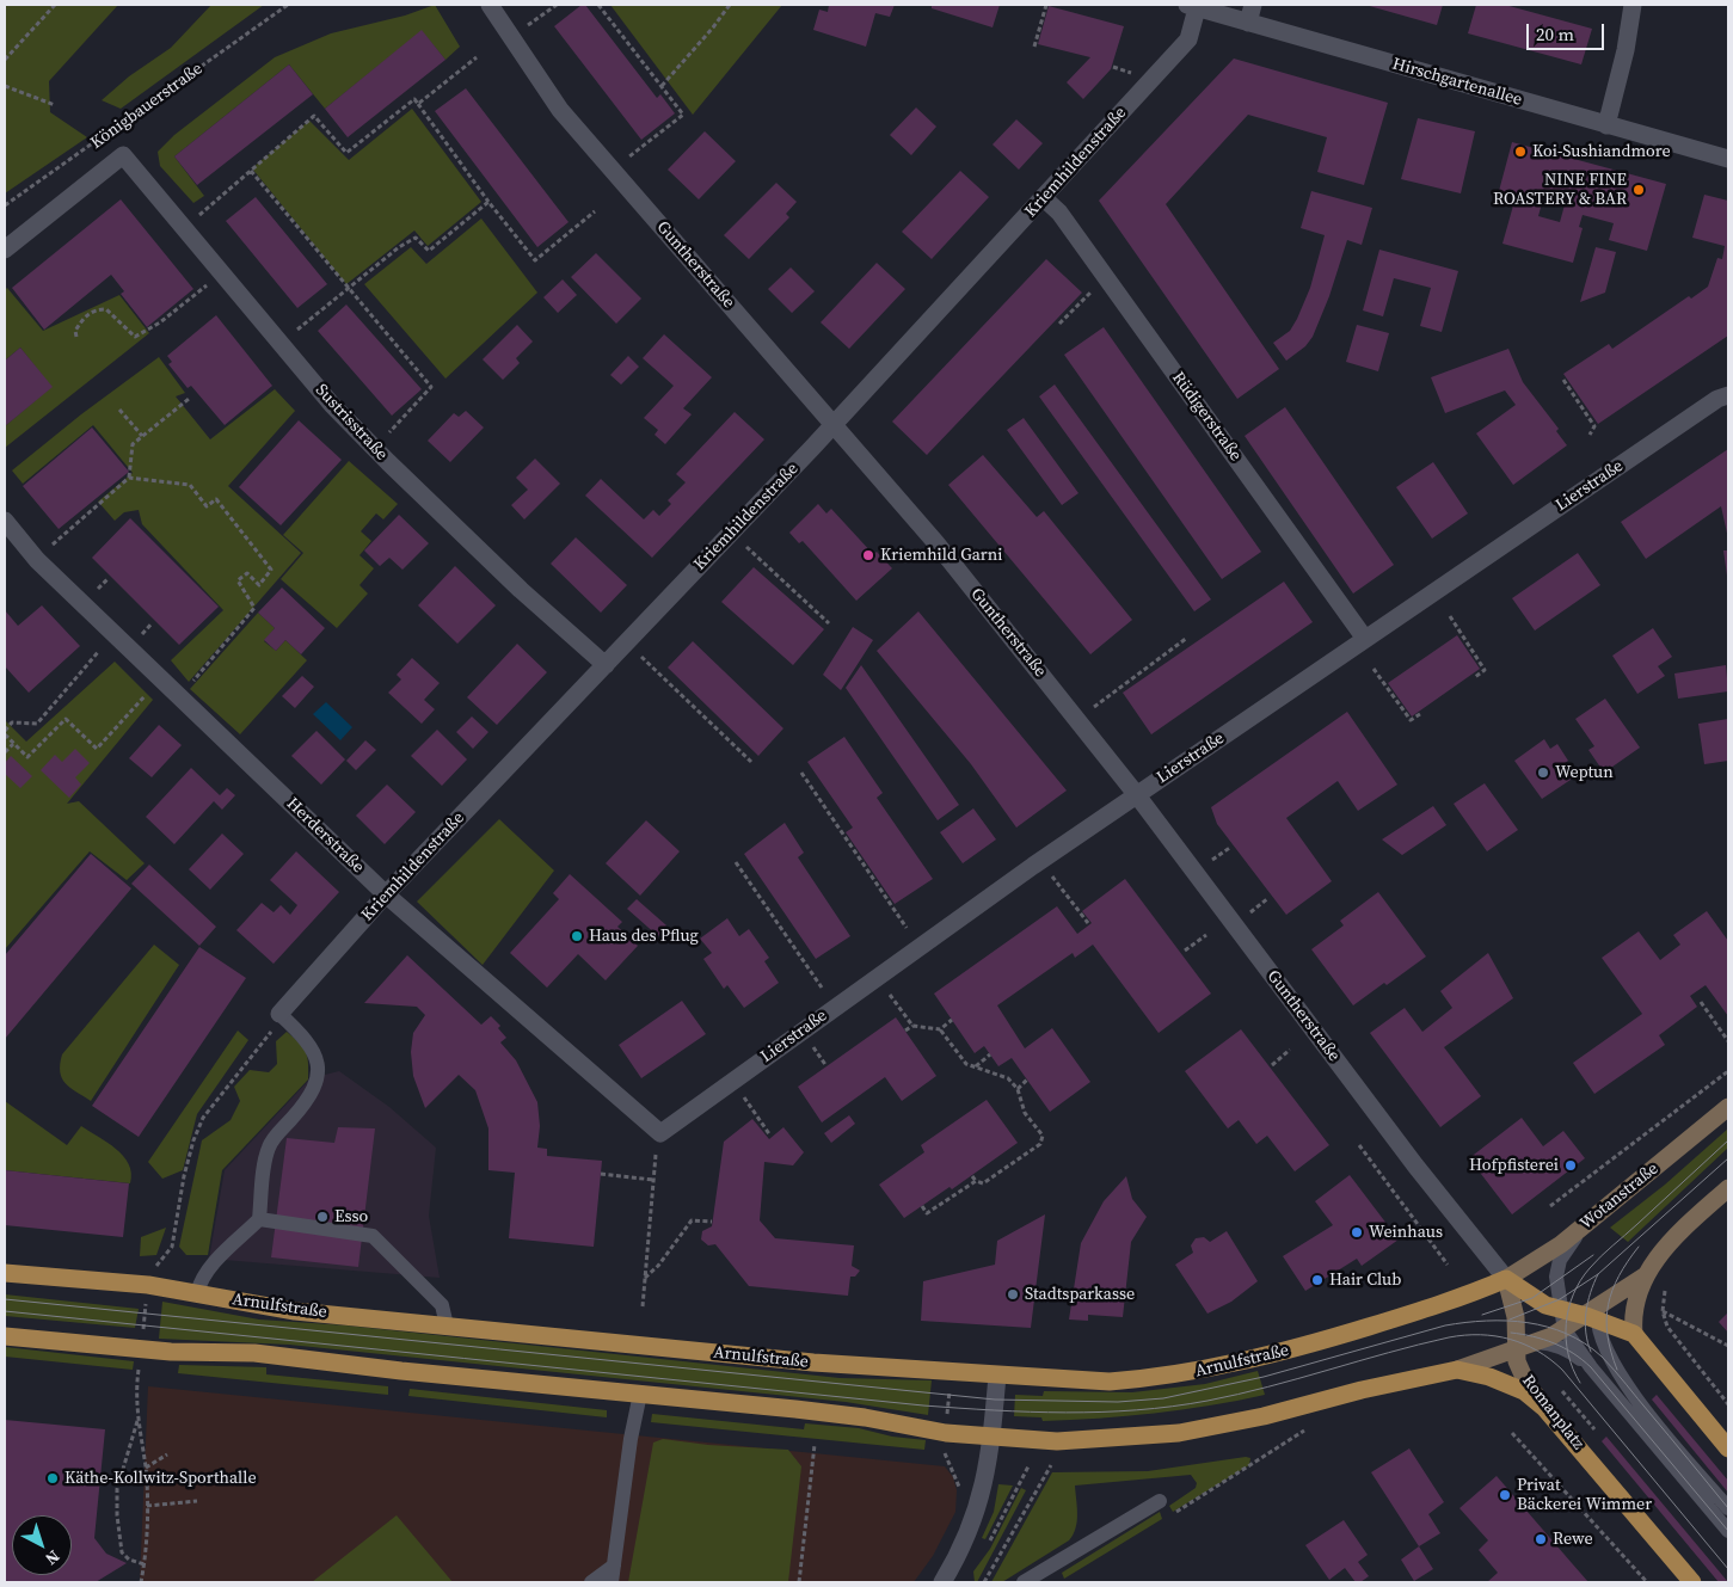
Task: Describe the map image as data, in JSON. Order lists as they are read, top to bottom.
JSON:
{
  "streets": {
    "main road": ["Wotanstraße", "Arnulfstraße", "Romanplatz"],
    "street": [
      "Hirschgartenallee",
      "Königbauerstraße",
      "Kriemhildenstraße",
      "Guntherstraße",
      "Rüdigerstraße",
      "Sustrisstraße",
      "Lierstraße",
      "Herderstraße"
    ]
  },
  "crossings": [
    ["Hirschgartenallee", "Kriemhildenstraße"],
    ["Königbauerstraße", "Sustrisstraße"],
    ["Kriemhildenstraße", "Guntherstraße"],
    ["Kriemhildenstraße", "Rüdigerstraße"],
    ["Kriemhildenstraße", "Sustrisstraße"],
    ["Kriemhildenstraße", "Herderstraße"],
    ["Guntherstraße", "Lierstraße"],
    ["Guntherstraße", "Wotanstraße"],
    ["Guntherstraße", "Arnulfstraße"],
    ["Guntherstraße", "Romanplatz"],
    ["Rüdigerstraße", "Lierstraße"],
    ["Lierstraße", "Herderstraße"],
    ["Wotanstraße", "Arnulfstraße"],
    ["Wotanstraße", "Romanplatz"],
    ["Arnulfstraße", "Romanplatz"]
  ],
  "places": [
    "Koi-Sushiandmore",
    "NINE FINE ROASTERY & BAR",
    "Kriemhild Garni",
    "Weptun",
    "Haus des Pflug",
    "Hofpfisterei",
    "Esso",
    "Weinhaus",
    "Hair Club",
    "Stadtsparkasse",
    "Käthe-Kollwitz-Sporthalle",
    "Privat Bäckerei Wimmer",
    "Rewe"
  ],
  "scale_bar": "20 m",
  "north": "bottom right"
}
